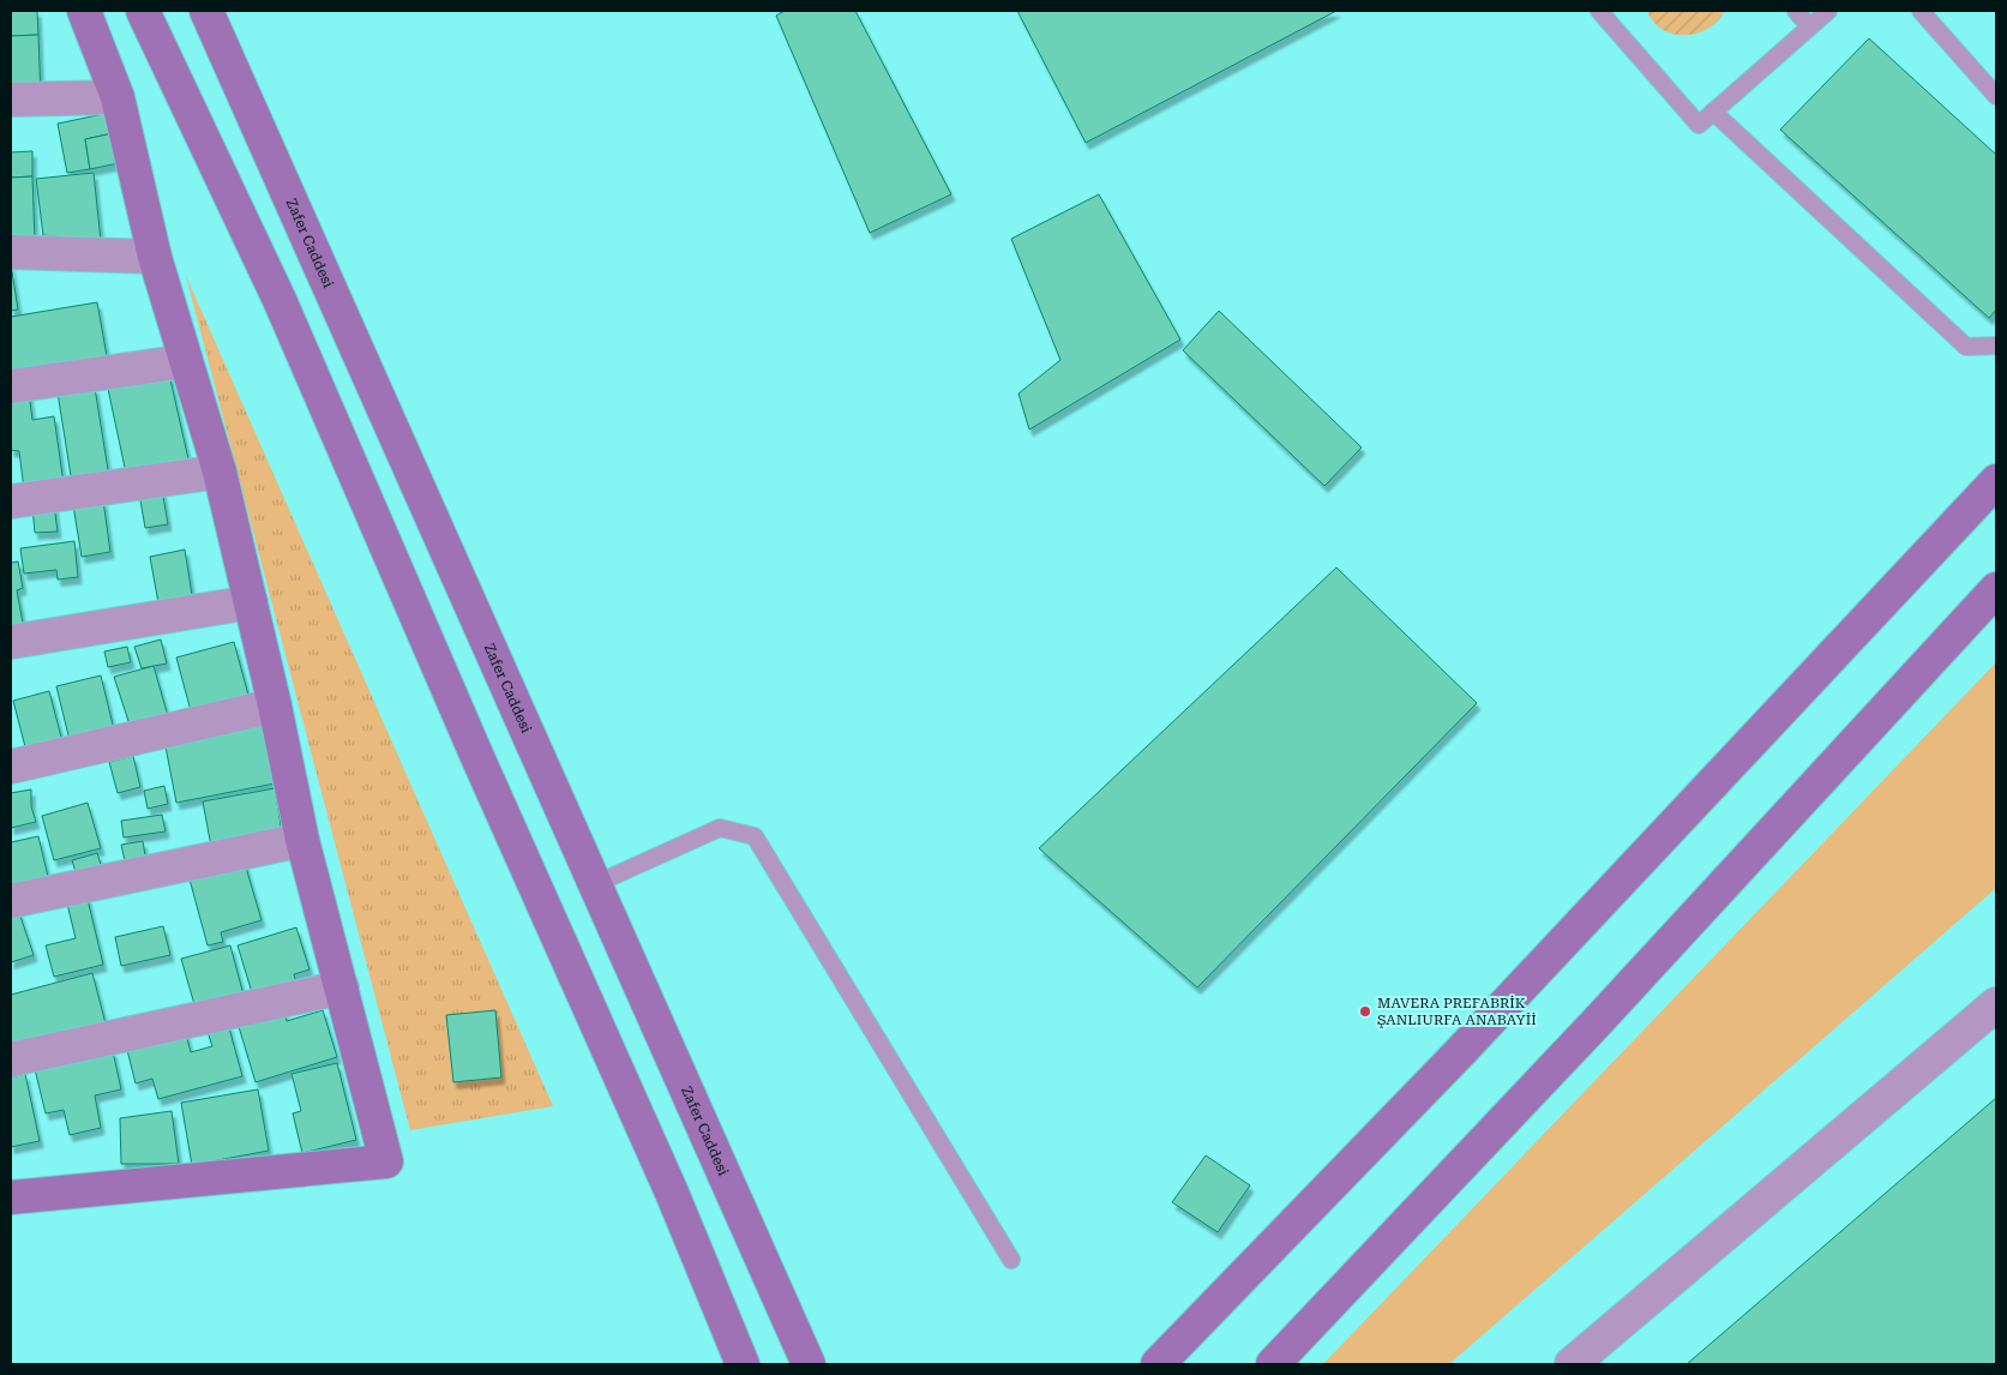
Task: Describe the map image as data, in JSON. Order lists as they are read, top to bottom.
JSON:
{
  "streets": {
    "main road": ["Zafer Caddesi"]
  },
  "places": ["MAVERA PREFABRİK ŞANLIURFA ANABAYİİ"]
}
